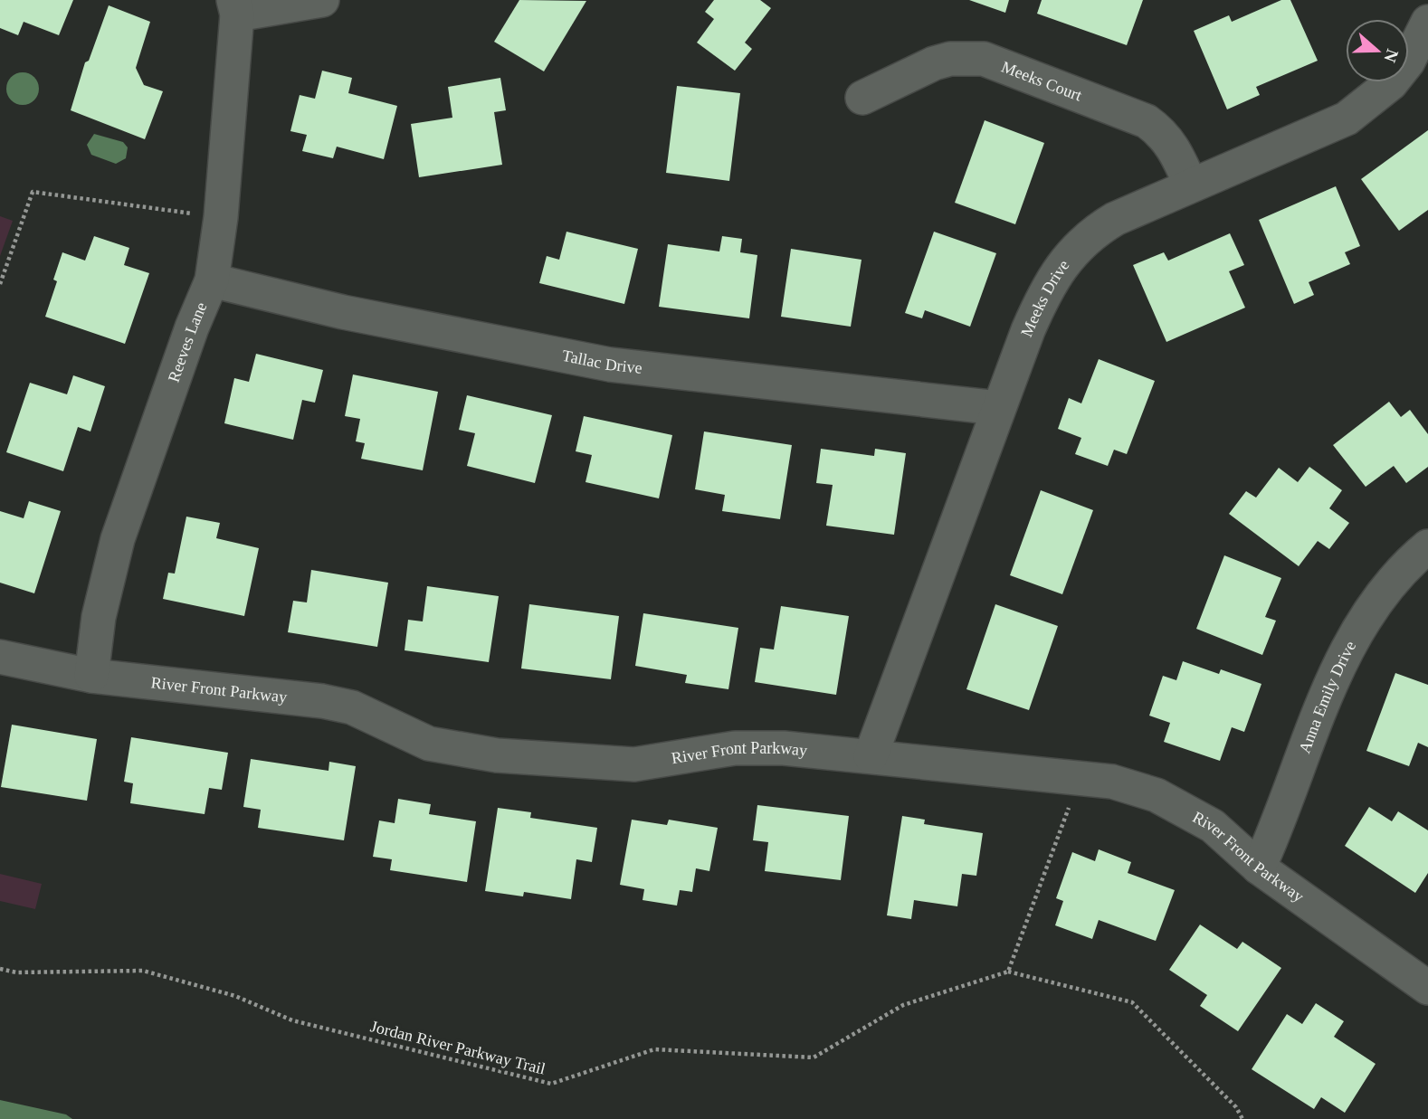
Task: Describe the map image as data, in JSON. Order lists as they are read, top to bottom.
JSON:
{
  "streets": {
    "street": [
      "Meeks Court",
      "Meeks Drive",
      "Reeves Lane",
      "Tallac Drive",
      "River Front Parkway",
      "Anna Emily Drive"
    ],
    "path": ["Jordan River Parkway Trail"]
  },
  "crossings": [
    ["Meeks Court", "Meeks Drive"],
    ["Meeks Drive", "Tallac Drive"],
    ["Meeks Drive", "River Front Parkway"],
    ["Reeves Lane", "Tallac Drive"],
    ["Reeves Lane", "River Front Parkway"],
    ["River Front Parkway", "Anna Emily Drive"]
  ],
  "north": "right"
}
